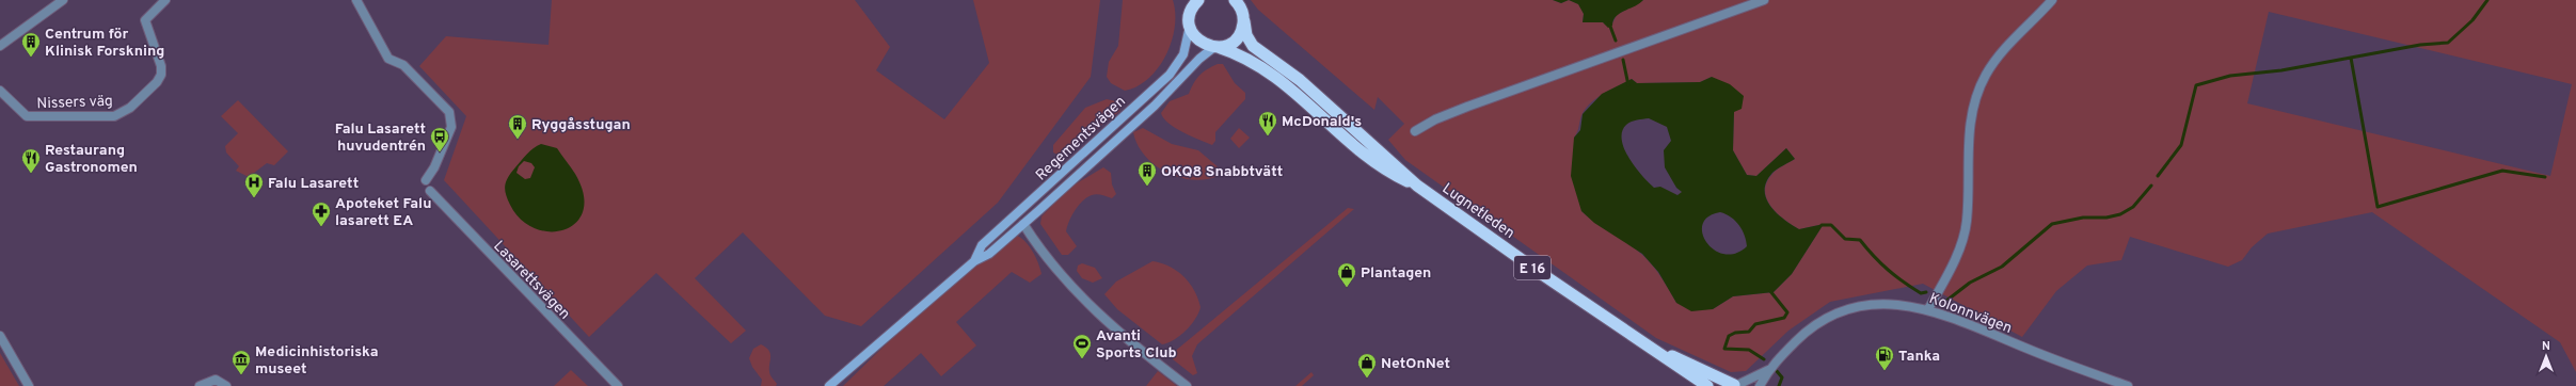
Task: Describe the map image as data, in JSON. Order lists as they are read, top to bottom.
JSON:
{
  "streets": {
    "highway": ["Lugnetleden", "E 16"],
    "main road": ["Regementsvägen"],
    "street": ["Nissers väg", "Lasarettsvägen", "Kolonnvägen"]
  },
  "crossings": [
    ["Regementsvägen", "Lugnetleden"],
    ["Regementsvägen", "E 16"],
    ["Lugnetleden", "E 16"],
    ["Lugnetleden", "Kolonnvägen"]
  ],
  "places": {
    "building": ["Centrum för Klinisk Forskning", "Ryggåsstugan", "OKQ8 Snabbtvätt"],
    "restaurant": ["McDonald's", "Restaurang Gastronomen"],
    "bus stop": ["Falu Lasarett huvudentrén"],
    "hospital": ["Falu Lasarett"],
    "pharmacy": ["Apoteket Falu lasarett EA"],
    "shop": ["Plantagen", "NetOnNet"],
    "sports": ["Avanti Sports Club"],
    "fuel station": ["Tanka"],
    "museum": ["Medicinhistoriska museet"]
  },
  "north": "top"
}
